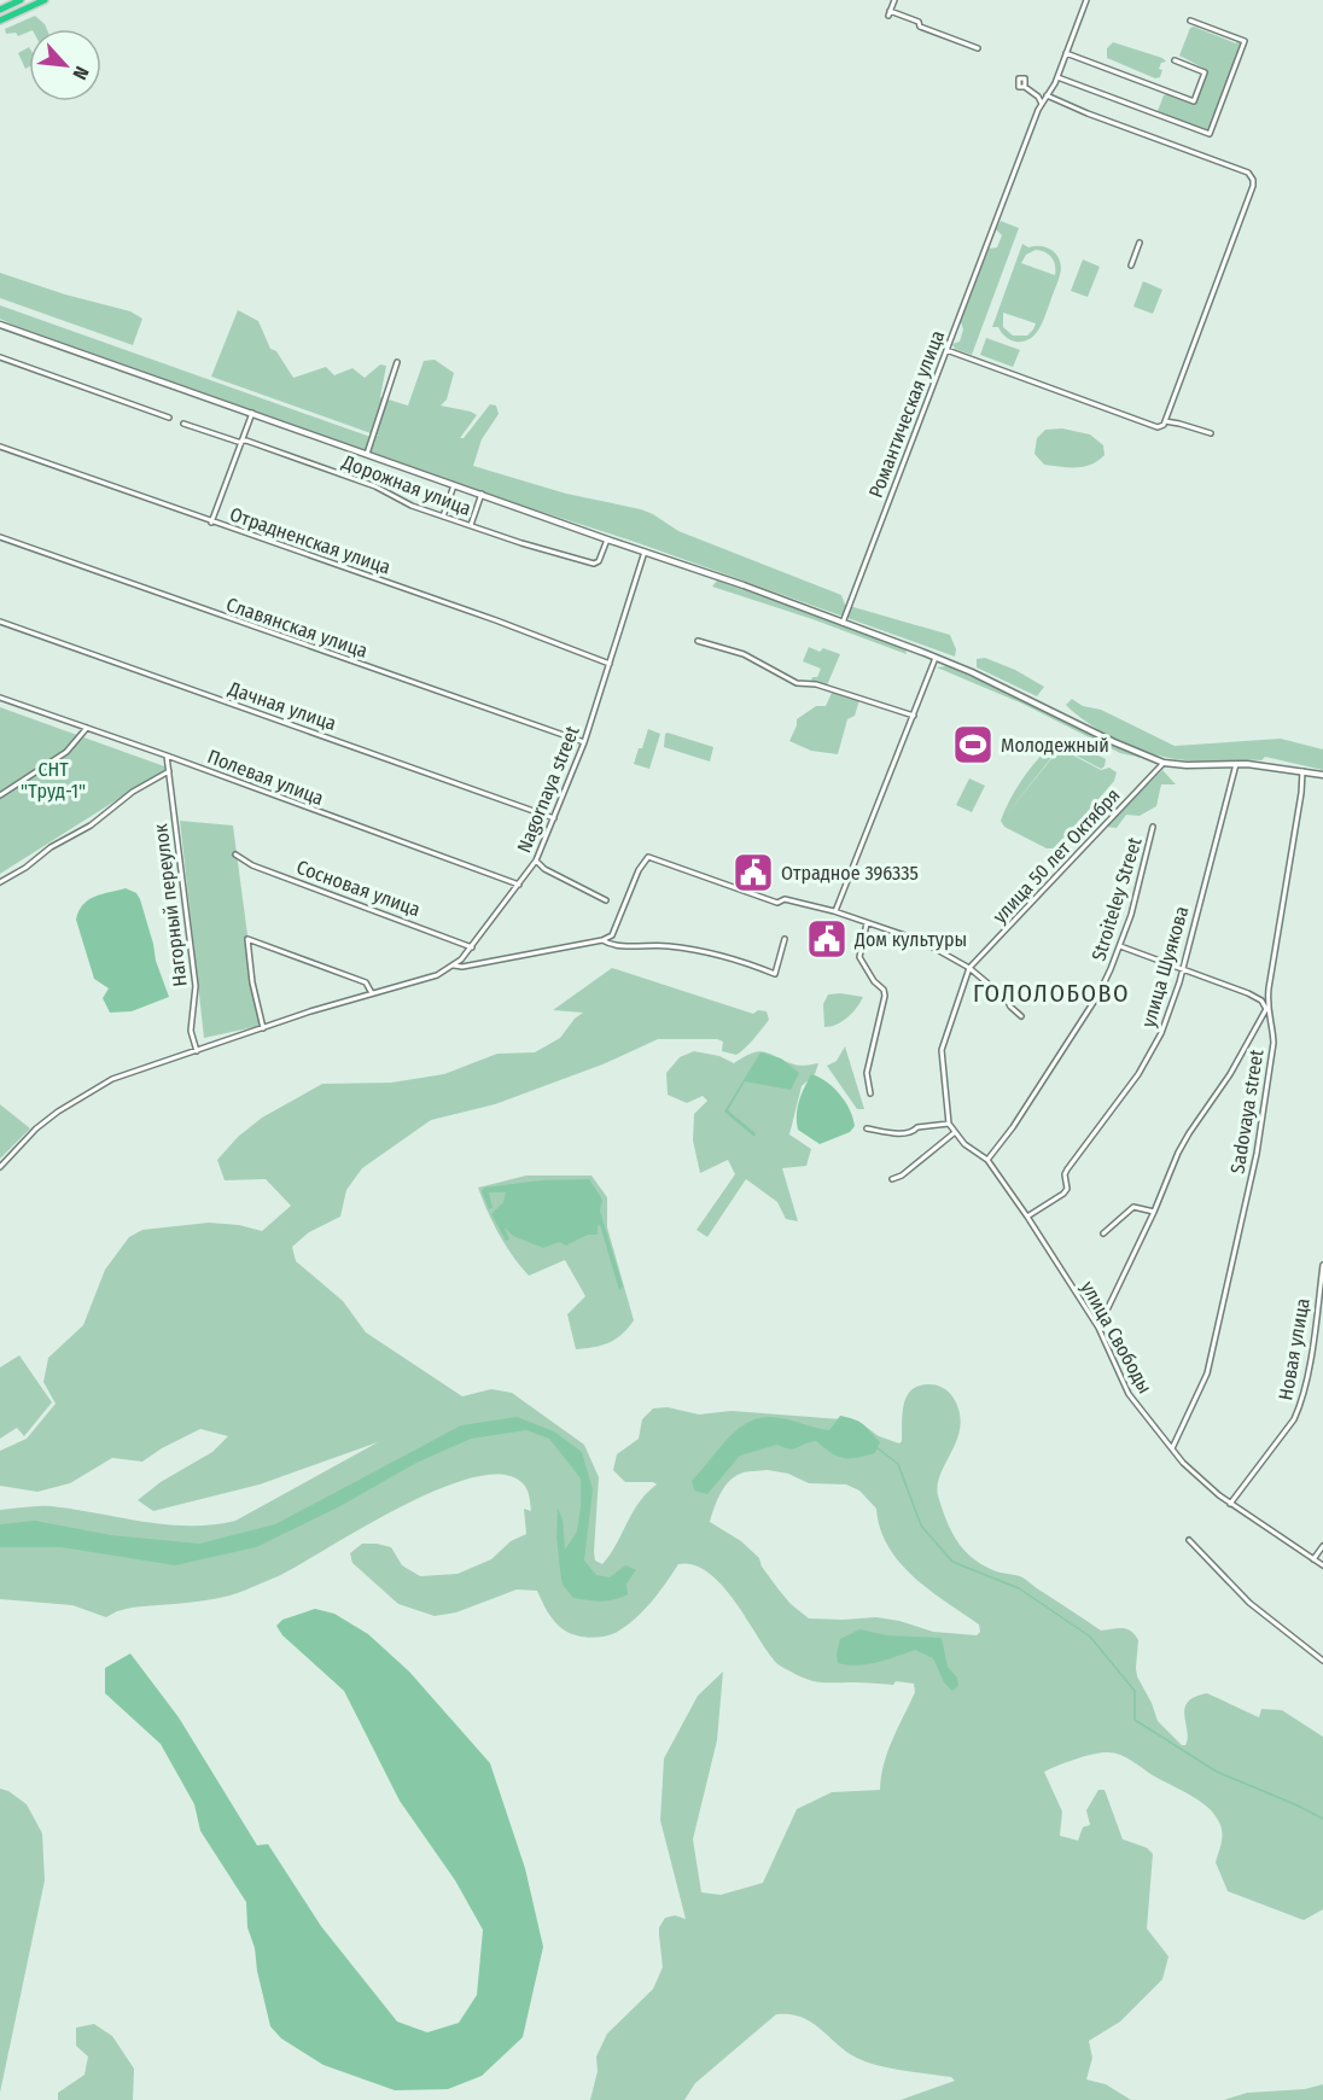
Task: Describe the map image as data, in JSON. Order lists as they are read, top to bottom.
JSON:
{
  "streets": {
    "street": [
      "Романтическая улица",
      "Дорожная улица",
      "Отрадненская улица",
      "Славянская улица",
      "Дачная улица",
      "Полевая улица",
      "Nagornaya street",
      "улица 50 лет Октября",
      "Сосновая улица",
      "Stroiteley Street",
      "Нагорный переулок",
      "улица Шуякова",
      "Sadovaya street",
      "улица Свободы",
      "Новая улица"
    ]
  },
  "crossings": [
    ["Отрадненская улица", "Nagornaya street"],
    ["Славянская улица", "Nagornaya street"],
    ["Дачная улица", "Nagornaya street"],
    ["Полевая улица", "Nagornaya street"],
    ["Полевая улица", "Нагорный переулок"],
    ["Nagornaya street", "Сосновая улица"],
    ["Nagornaya street", "Нагорный переулок"],
    ["улица 50 лет Октября", "Stroiteley Street"],
    ["улица 50 лет Октября", "улица Свободы"],
    ["Stroiteley Street", "улица Свободы"],
    ["улица Шуякова", "улица Свободы"],
    ["Sadovaya street", "улица Свободы"],
    ["улица Свободы", "Новая улица"]
  ],
  "districts": ["ГОЛОЛОБОВО"],
  "parks": ["СНТ \"Труд-1\""],
  "places": {
    "sports": ["Молодежный"],
    "public building": ["Отрадное 396335", "Дом культуры"]
  },
  "north": "bottom right"
}
